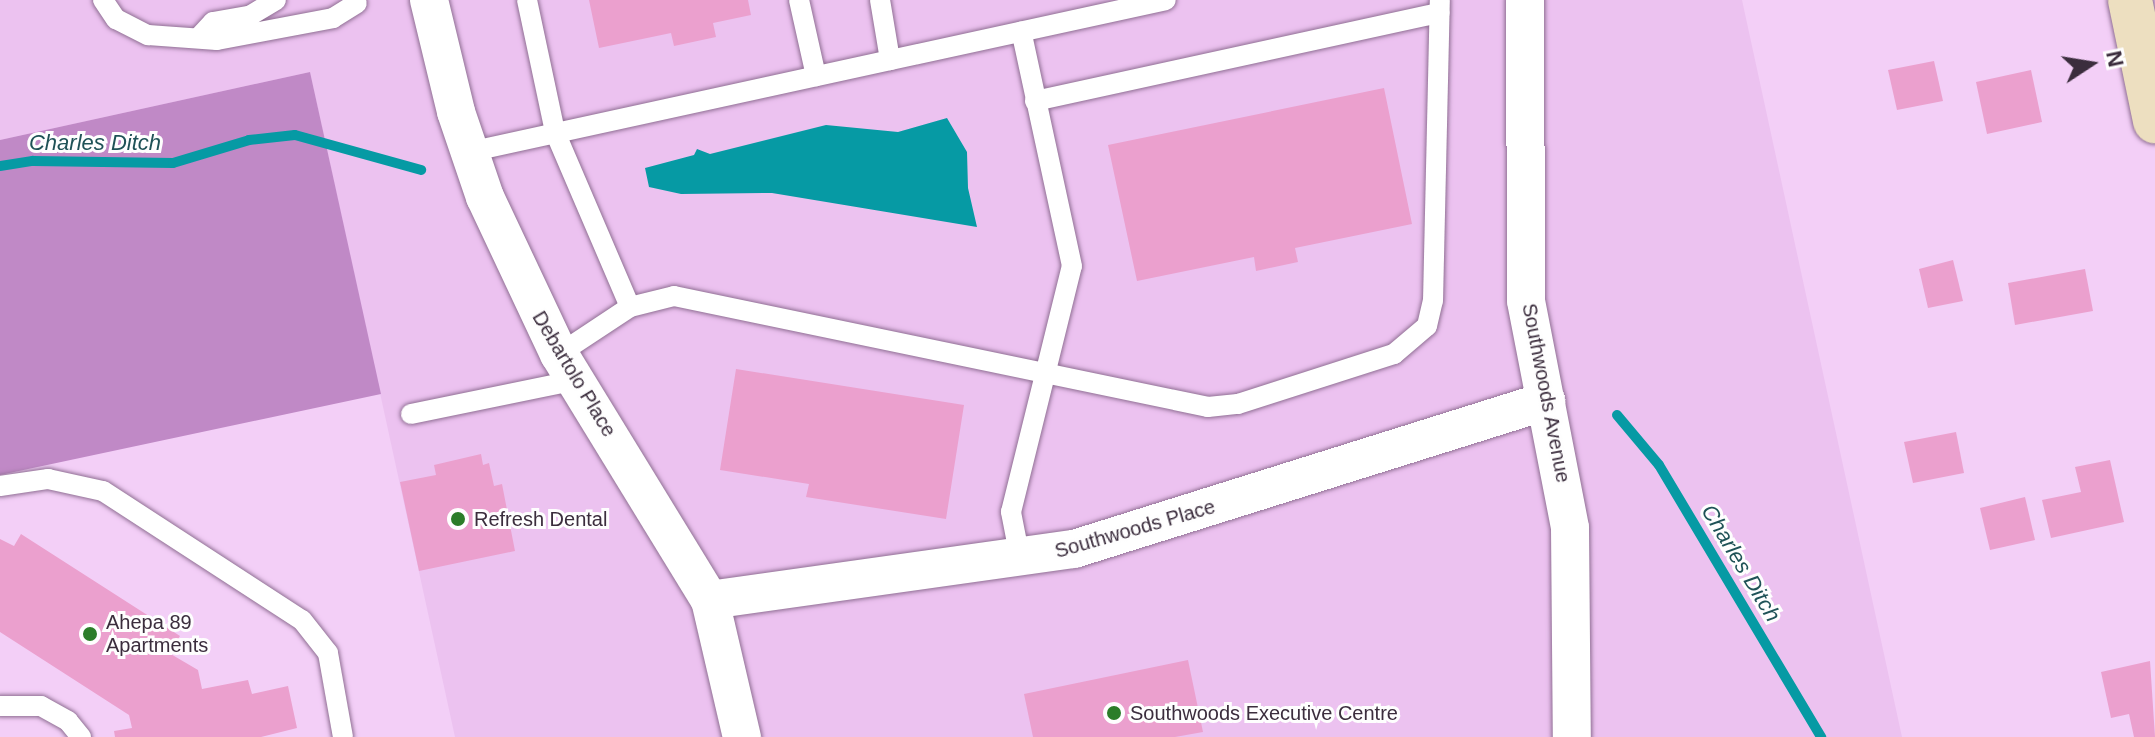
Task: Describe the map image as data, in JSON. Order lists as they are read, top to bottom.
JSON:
{
  "streets": {
    "street": ["Debartolo Place", "Southwoods Avenue", "Southwoods Place"]
  },
  "crossings": [
    ["Debartolo Place", "Southwoods Place"],
    ["Southwoods Avenue", "Southwoods Place"]
  ],
  "water": ["Charles Ditch"],
  "places": ["Refresh Dental", "Ahepa 89 Apartments", "Southwoods Executive Centre"],
  "north": "right"
}
